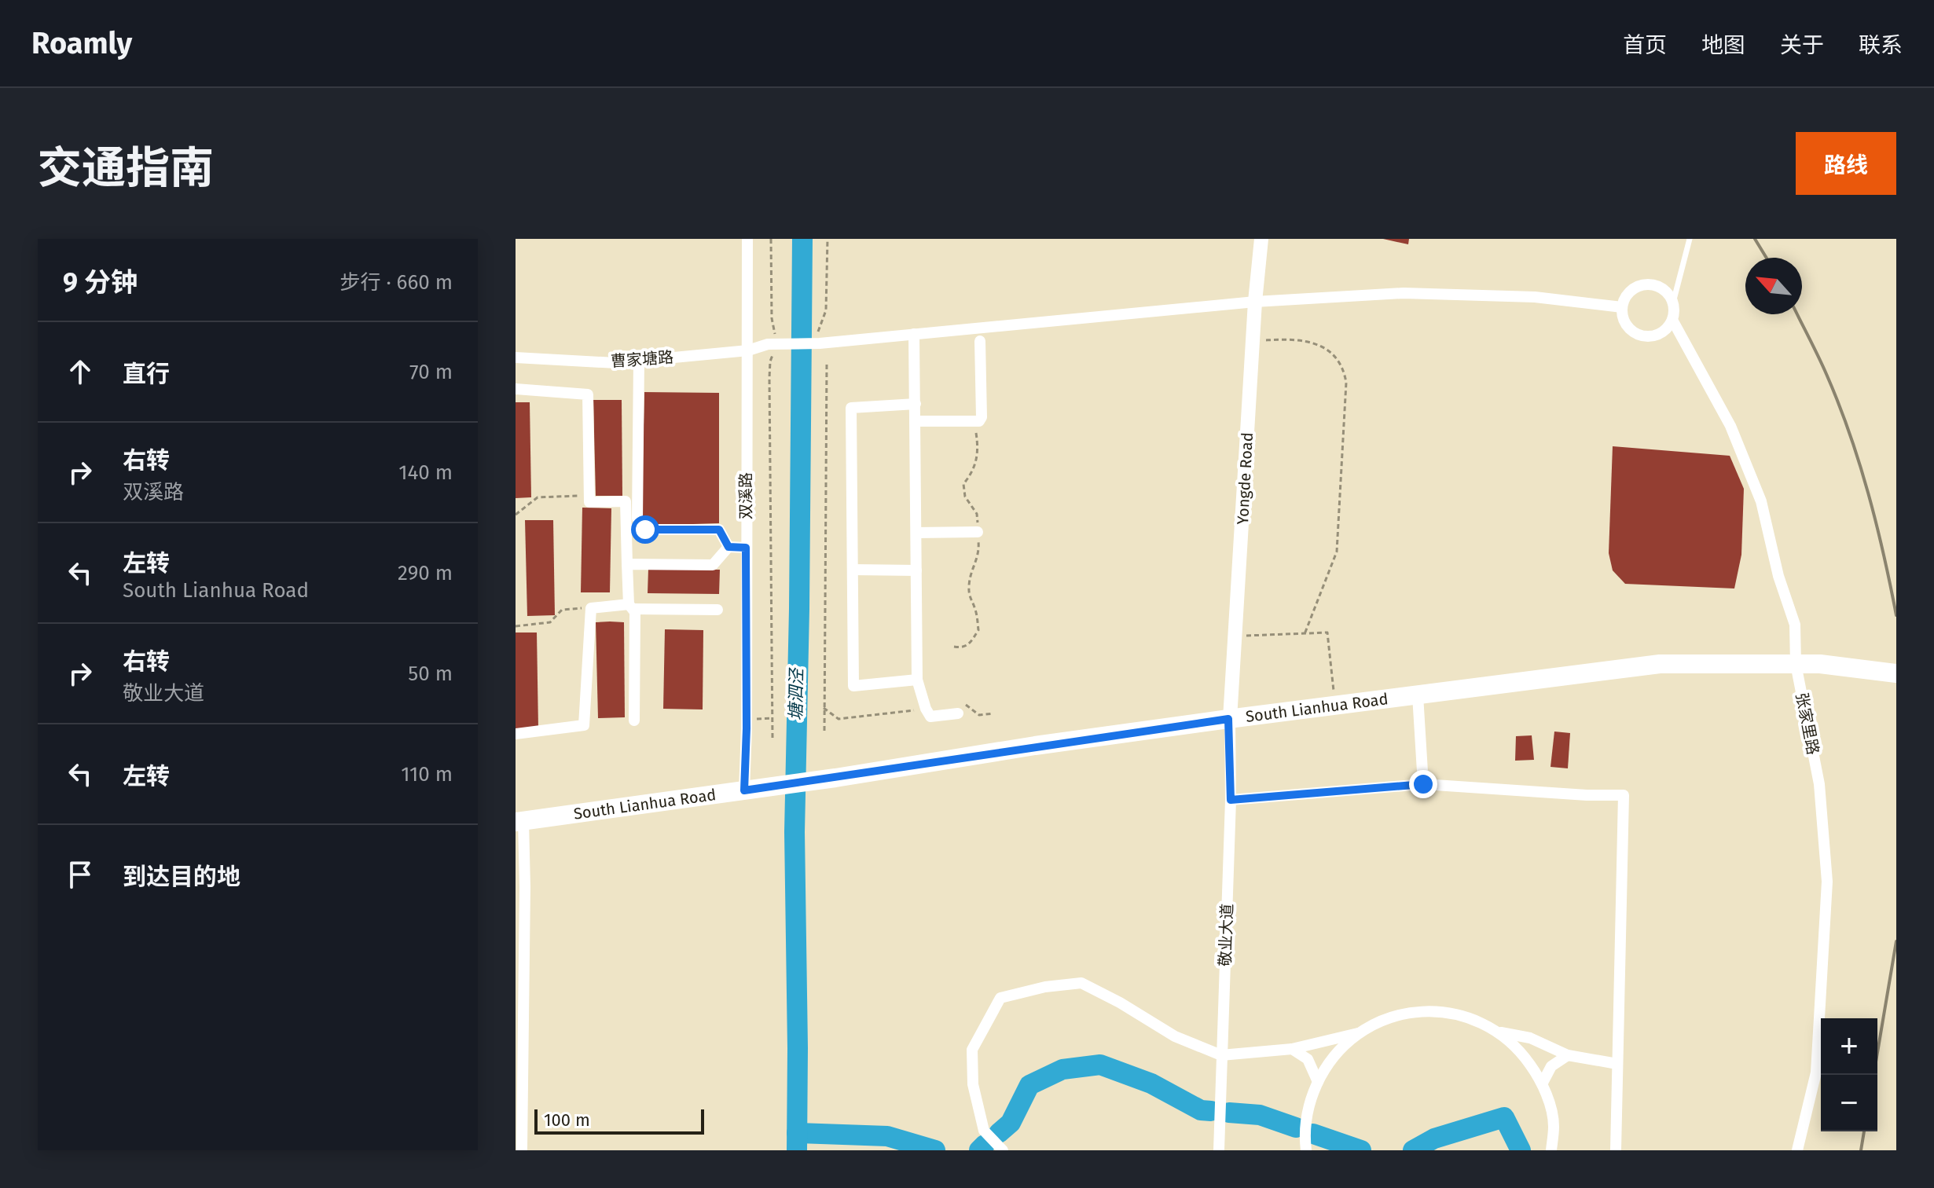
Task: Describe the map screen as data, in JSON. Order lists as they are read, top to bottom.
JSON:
{
  "streets": {
    "main road": ["South Lianhua Road"],
    "street": [
      "曹家塘路",
      "Yongde Road",
      "双溪路",
      "张家里路",
      "敬业大道"
    ]
  },
  "crossings": [
    ["曹家塘路", "Yongde Road"],
    ["曹家塘路", "双溪路"],
    ["曹家塘路", "张家里路"],
    ["Yongde Road", "South Lianhua Road"],
    ["Yongde Road", "敬业大道"],
    ["双溪路", "South Lianhua Road"],
    ["South Lianhua Road", "张家里路"],
    ["South Lianhua Road", "敬业大道"]
  ],
  "water": ["塘泗泾"],
  "scale_bar": "100 m",
  "north": "top left",
  "page": {
    "header": "Roamly",
    "nav": [
      "首页",
      "地图",
      "关于",
      "联系"
    ],
    "title": "交通指南",
    "buttons": "路线",
    "heading": ["9 分钟", "步行 · 660 m"],
    "list": [
      ["直行", "70 m"],
      ["右转", "双溪路", "140 m"],
      ["左转", "South Lianhua Road", "290 m"],
      ["右转", "敬业大道", "50 m"],
      ["左转", "110 m"],
      "到达目的地"
    ],
    "map_buttons": ["+", "−"],
    "scale": "100 m"
  }
}
